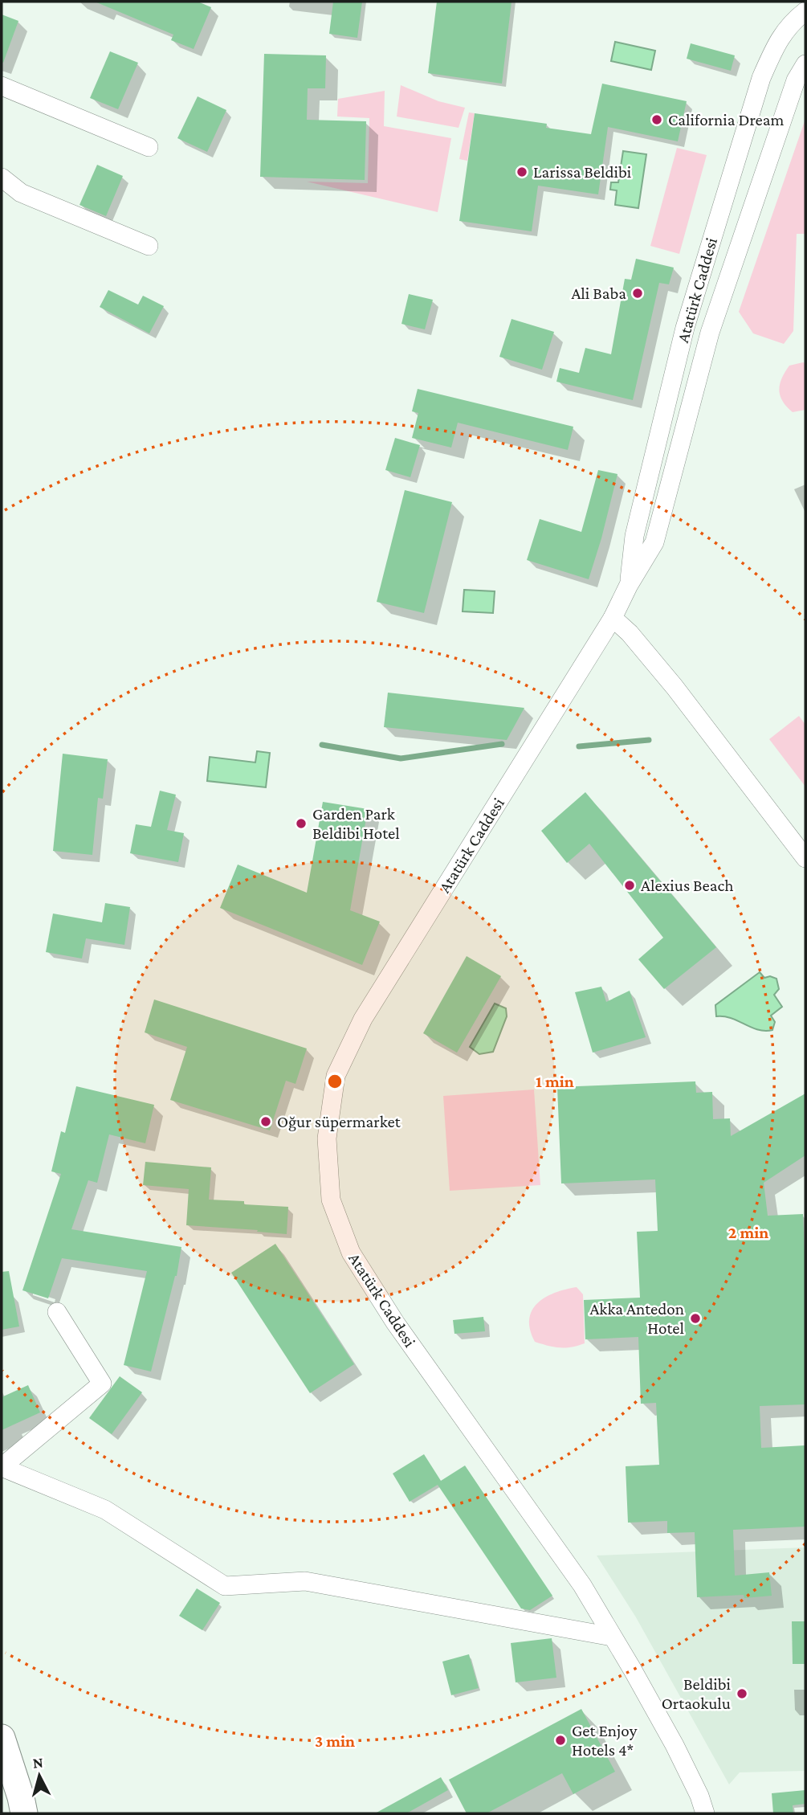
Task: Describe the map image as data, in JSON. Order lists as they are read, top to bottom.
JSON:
{
  "streets": {
    "street": ["Atatürk Caddesi"]
  },
  "places": [
    "California Dream",
    "Larissa Beldibi",
    "Ali Baba",
    "Garden Park Beldibi Hotel",
    "Alexius Beach",
    "Oğur süpermarket",
    "Akka Antedon Hotel",
    "Beldibi Ortaokulu",
    "Get Enjoy Hotels 4*"
  ],
  "north": "top",
  "rings": ["1 min", "2 min", "3 min"]
}
